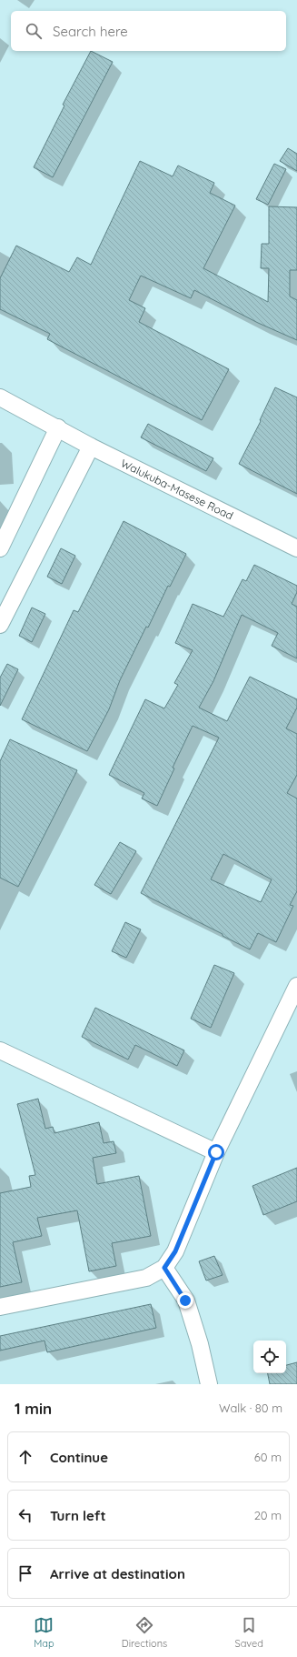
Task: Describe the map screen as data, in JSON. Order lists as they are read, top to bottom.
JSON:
{
  "streets": {
    "street": ["Walukuba-Masese Road"]
  },
  "page": {
    "search": "Search here",
    "heading": ["1 min", "Walk · 80 m"],
    "list": [
      ["Continue", "60 m"],
      ["Turn left", "20 m"],
      "Arrive at destination"
    ],
    "nav": ["Map", "Directions", "Saved"]
  }
}
